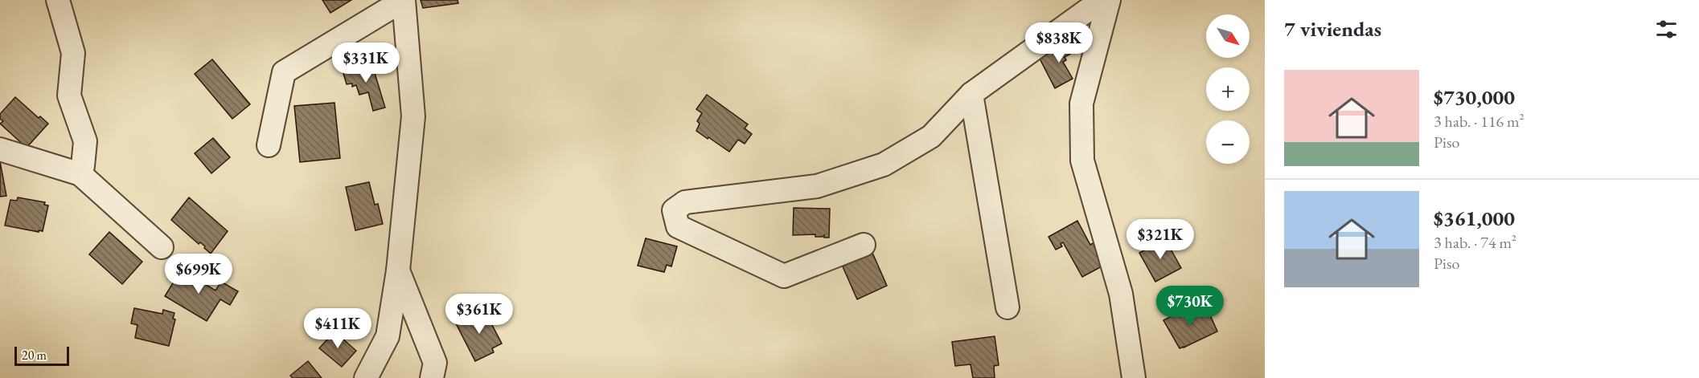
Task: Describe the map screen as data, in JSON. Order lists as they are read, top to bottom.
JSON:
{
  "scale_bar": "20 m",
  "north": "bottom right",
  "page": {
    "heading": "7 viviendas",
    "map_buttons": ["+", "−"],
    "price": [
      "$838K",
      "$331K",
      "$321K",
      "$699K",
      "$730K",
      "$361K",
      "$411K"
    ],
    "list": [
      {
        "name": "$730,000",
        "note": "3 hab. · 116 m² · Piso"
      },
      {
        "name": "$361,000",
        "note": "3 hab. · 74 m² · Piso"
      }
    ],
    "scale": "20 m"
  }
}
